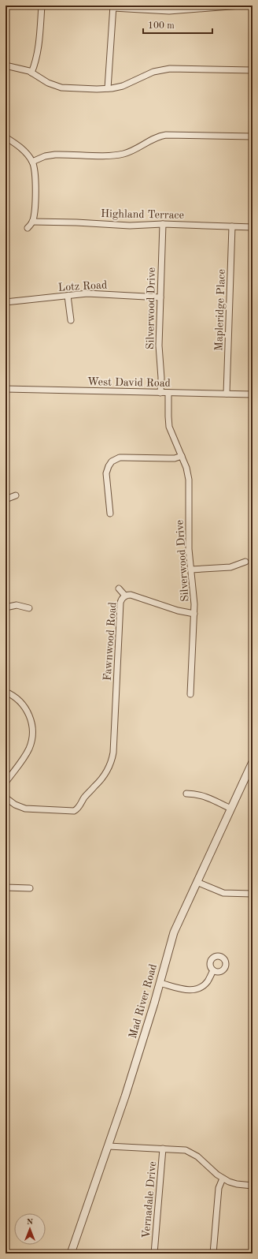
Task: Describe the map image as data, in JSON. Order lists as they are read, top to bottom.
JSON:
{
  "streets": {
    "street": [
      "Highland Terrace",
      "Lotz Road",
      "Silverwood Drive",
      "Mapleridge Place",
      "West David Road",
      "Fawnwood Road",
      "Mad River Road",
      "Vernadale Drive"
    ]
  },
  "crossings": [
    ["Highland Terrace", "Silverwood Drive"],
    ["Highland Terrace", "Mapleridge Place"],
    ["Lotz Road", "Silverwood Drive"],
    ["Silverwood Drive", "West David Road"],
    ["Silverwood Drive", "Fawnwood Road"],
    ["Mapleridge Place", "West David Road"]
  ],
  "scale_bar": "100 m",
  "north": "top"
}
